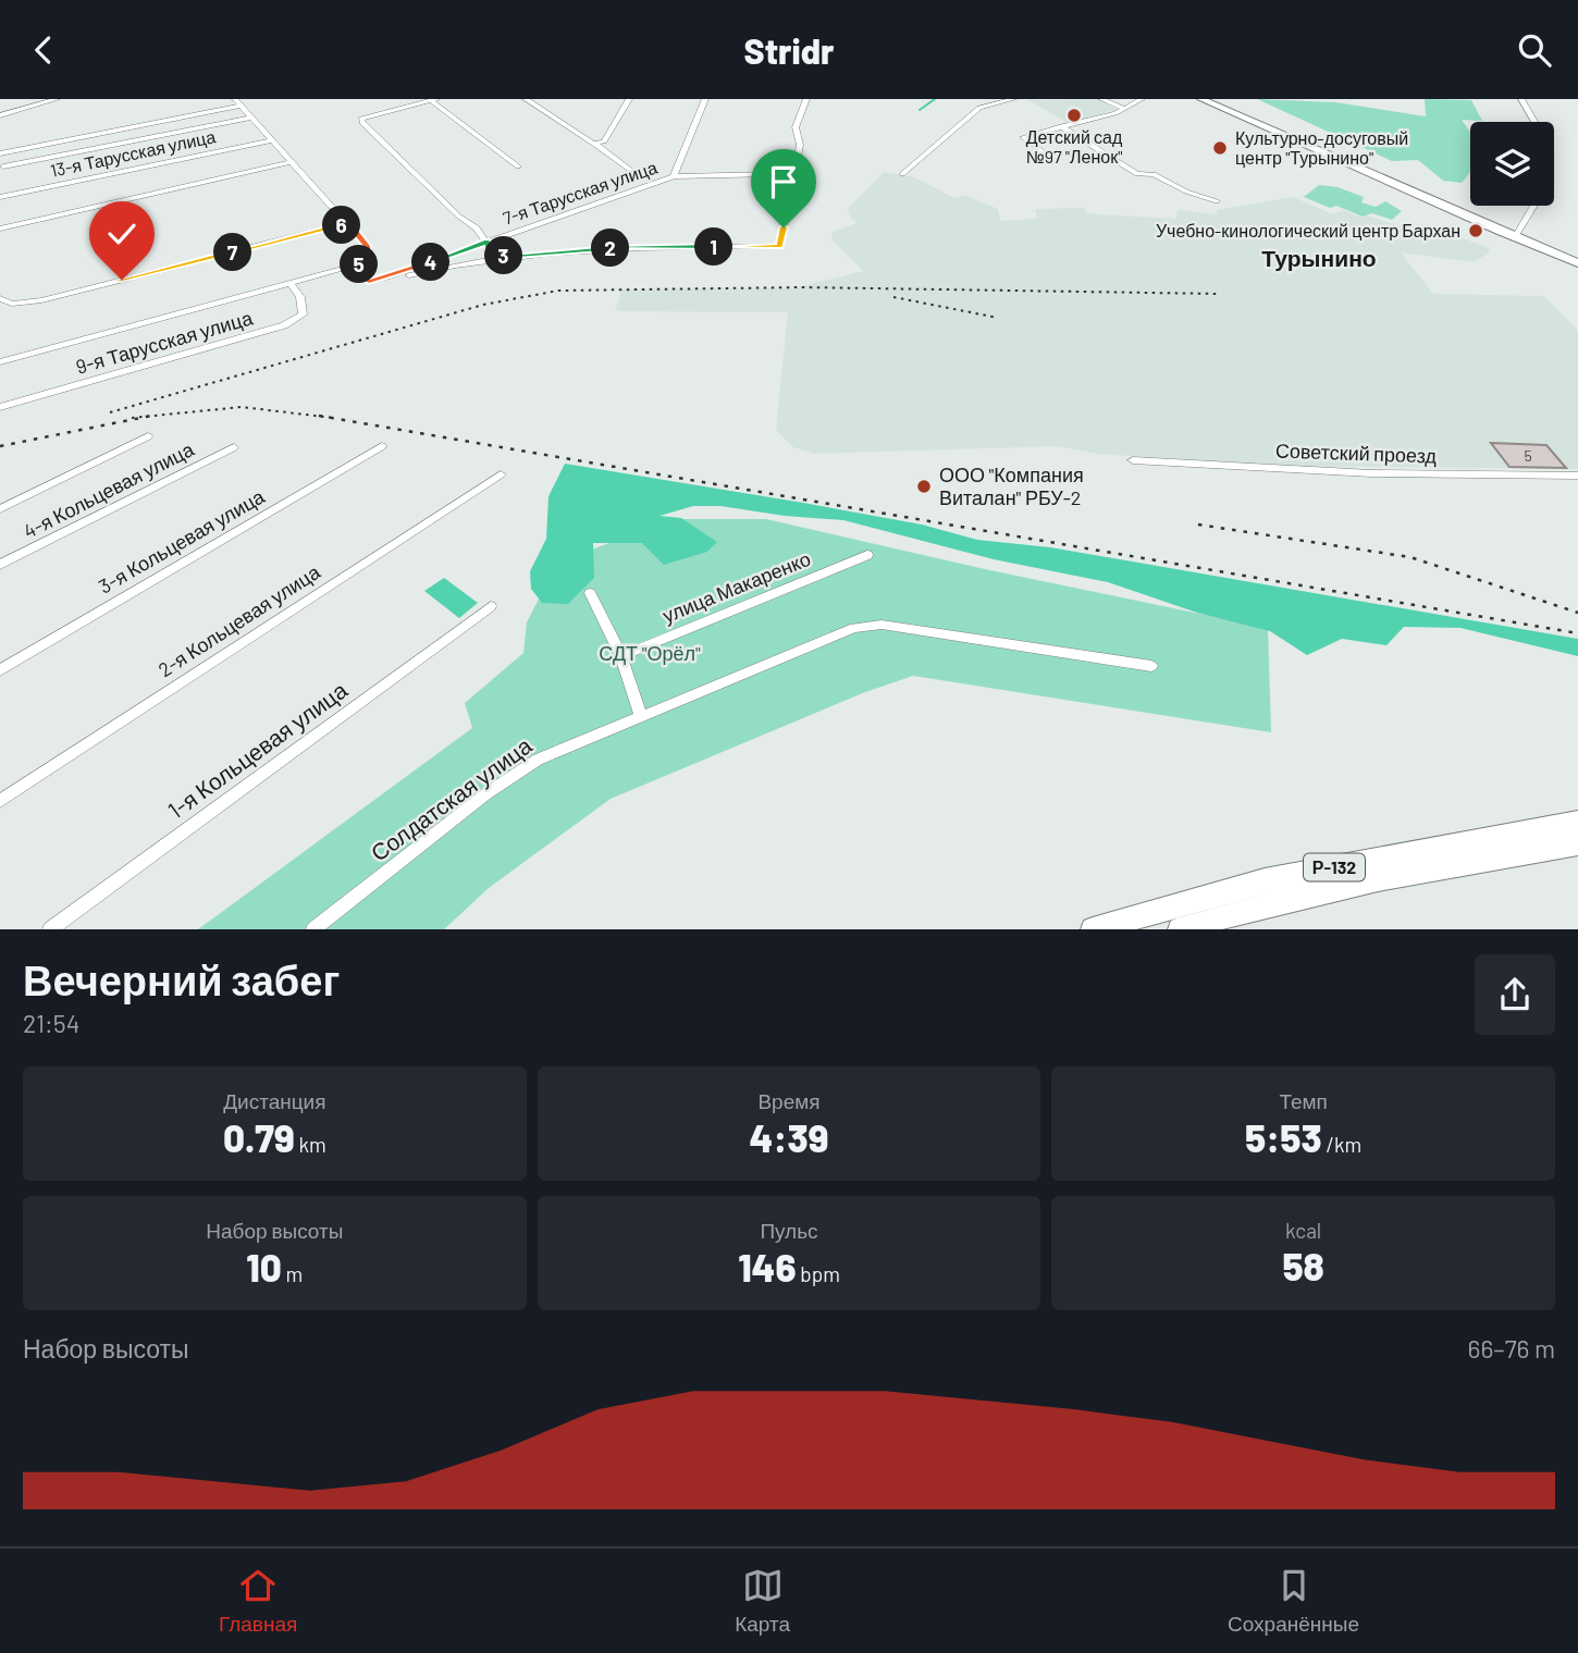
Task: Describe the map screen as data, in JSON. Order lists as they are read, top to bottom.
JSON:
{
  "streets": {
    "highway": ["Р-132"],
    "street": [
      "13-я Тарусская улица",
      "7-я Тарусская улица",
      "9-я Тарусская улица",
      "Советский проезд",
      "4-я Кольцевая улица",
      "3-я Кольцевая улица",
      "улица Макаренко",
      "2-я Кольцевая улица",
      "1-я Кольцевая улица",
      "Солдатская улица"
    ]
  },
  "districts": ["Турынино"],
  "parks": ["СДТ \"Орёл\""],
  "places": [
    "Детский сад №97 \"Ленок\"",
    "Культурно-досуговый центр \"Турынино\"",
    "Учебно-кинологический центр Бархан",
    "ООО \"Компания Виталан\" РБУ-2"
  ],
  "house_numbers": ["5"],
  "page": {
    "header": "Stridr",
    "pins": [
      "6",
      "1",
      "2",
      "7",
      "3",
      "4",
      "5"
    ],
    "heading": ["Вечерний забег", "21:54"],
    "stats": [
      ["Дистанция", "0.79 km"],
      ["Время", "4:39"],
      ["Темп", "5:53 /km"],
      ["Набор высоты", "10 m"],
      ["Пульс", "146 bpm"],
      ["kcal", "58"]
    ],
    "chart": ["Набор высоты", "66–76 m"],
    "tabs": ["Главная", "Карта", "Сохранённые"]
  }
}
